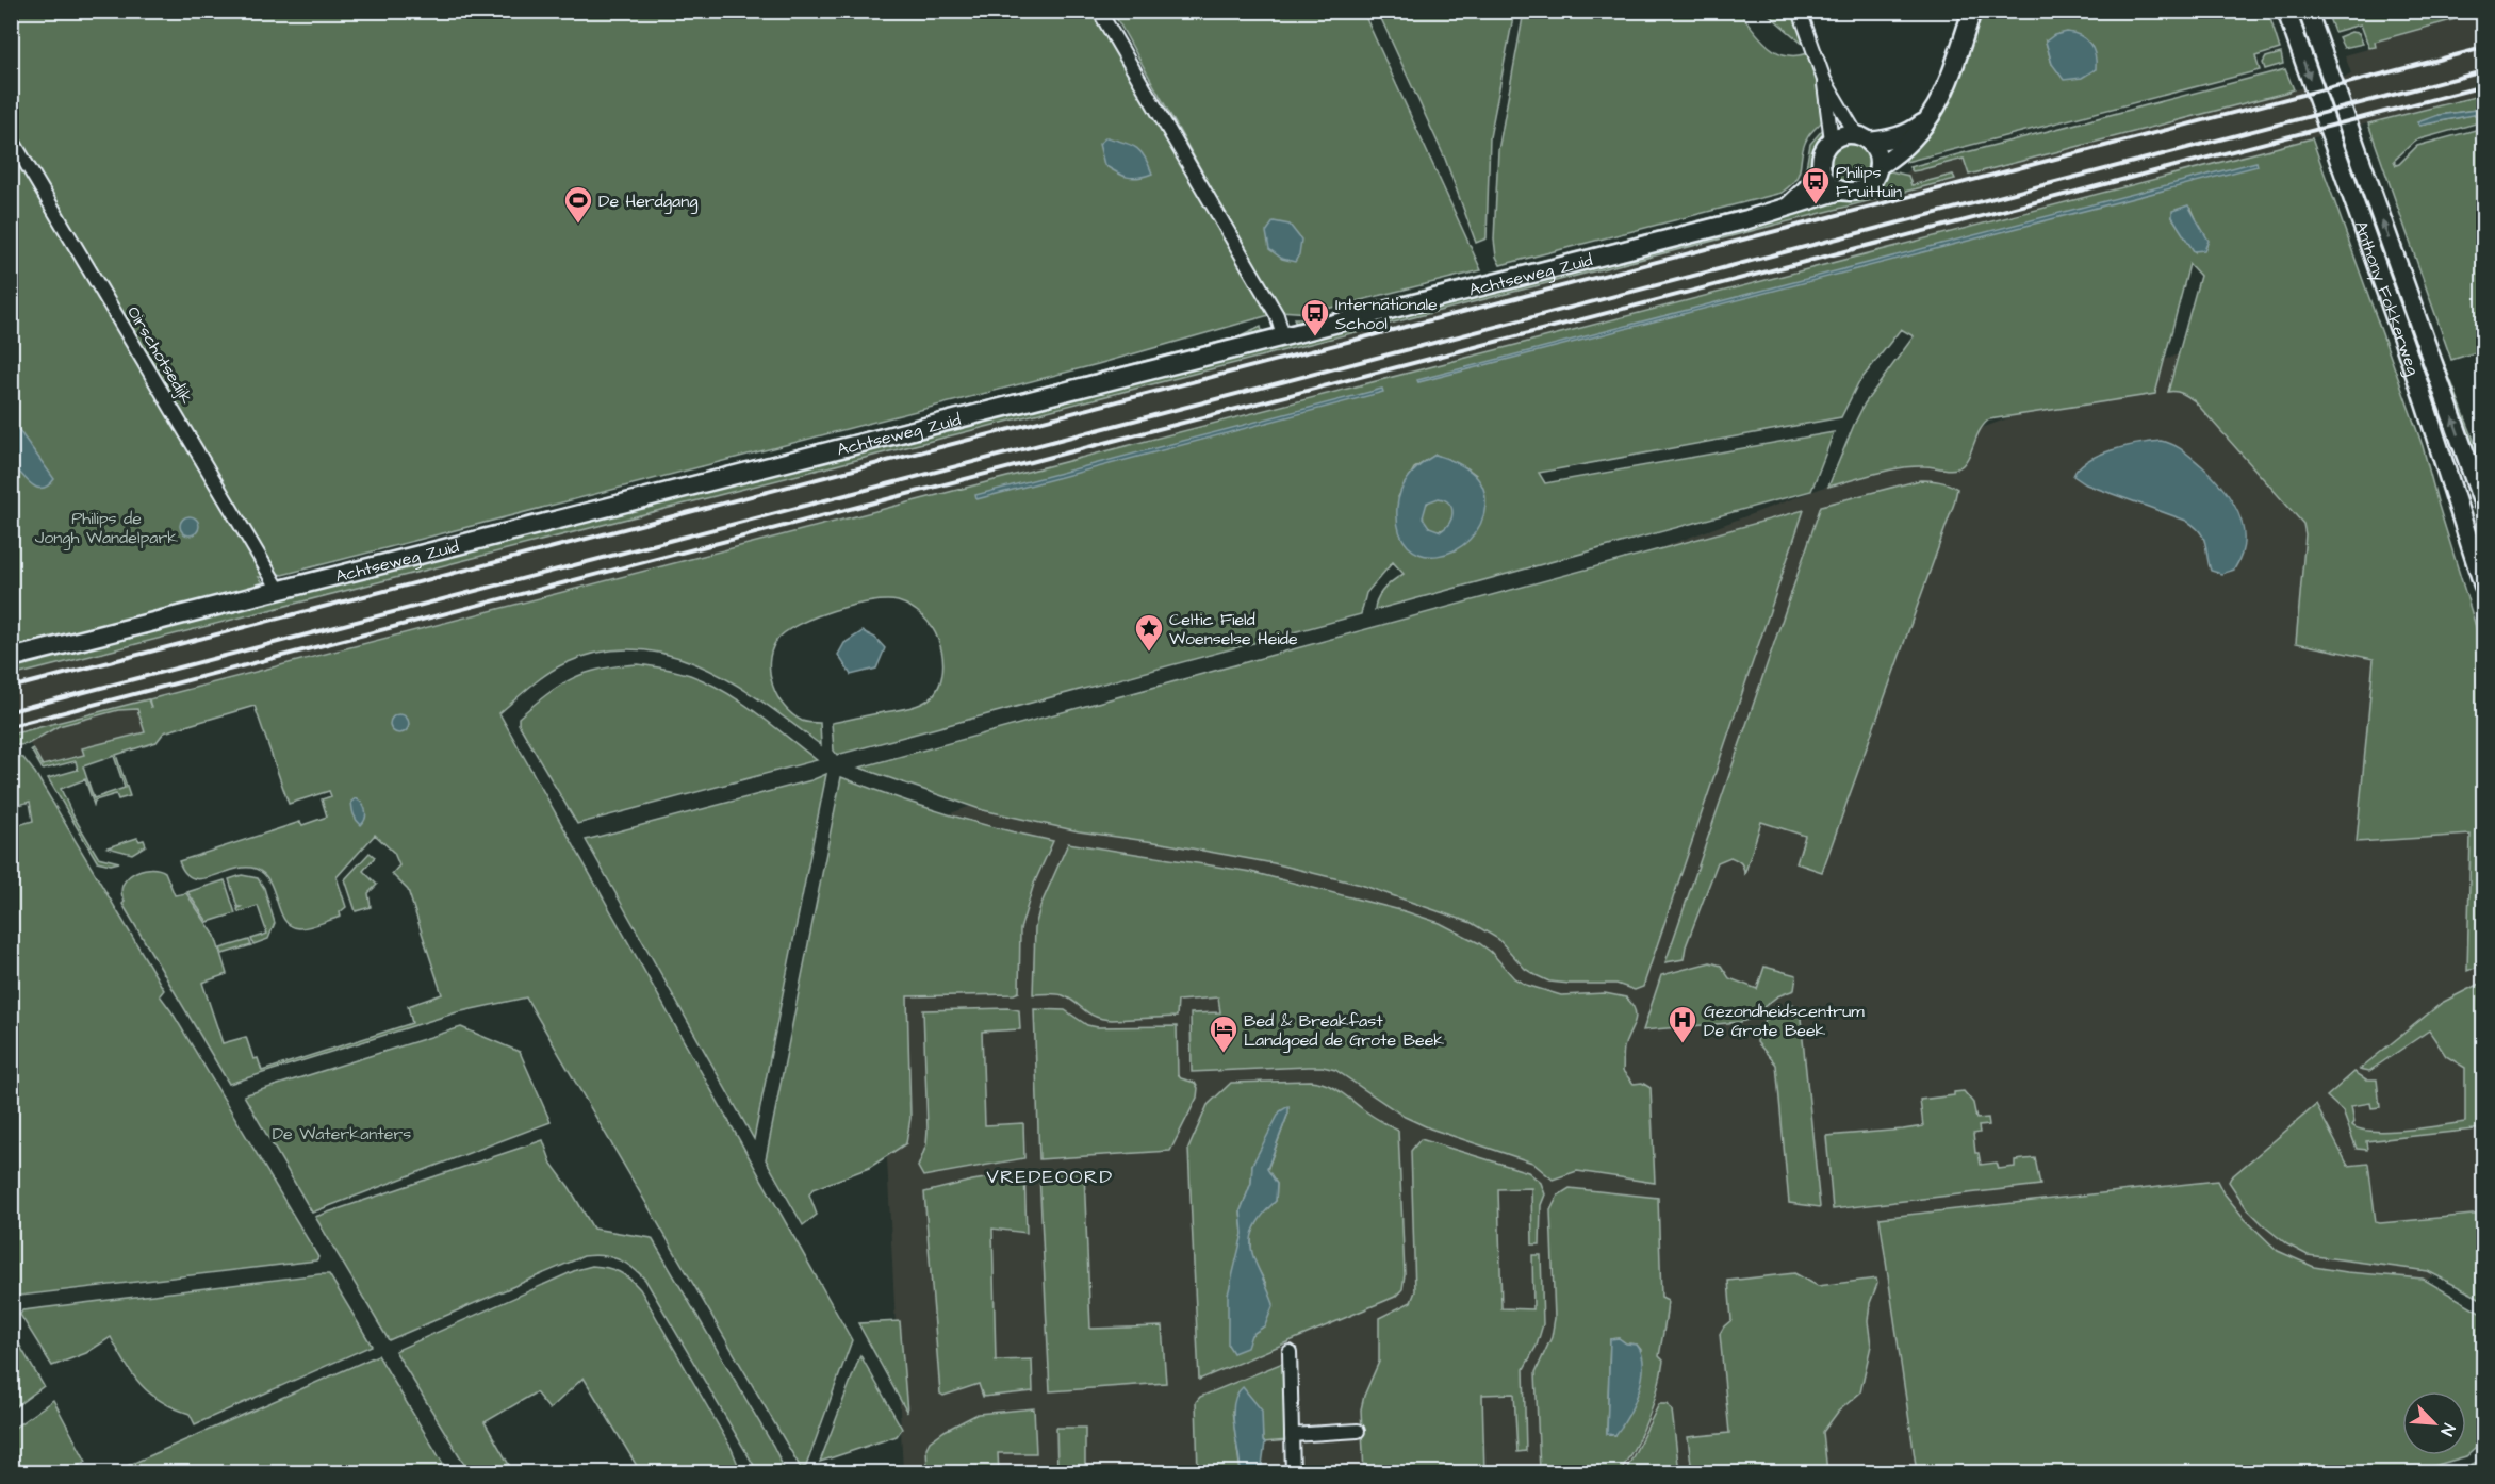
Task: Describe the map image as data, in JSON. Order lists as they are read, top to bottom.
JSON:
{
  "streets": {
    "street": ["Achtseweg Zuid", "Anthony Fokkerweg", "Oirschotsedijk"]
  },
  "crossings": [
    ["Achtseweg Zuid", "Oirschotsedijk"]
  ],
  "districts": ["VREDEOORD"],
  "parks": ["Philips de Jongh Wandelpark", "De Waterkanters"],
  "places": {
    "bus stop": ["Philips Fruittuin", "Internationale School"],
    "sports": ["De Herdgang"],
    "place": ["Celtic Field Woenselse Heide"],
    "hospital": ["Gezondheidscentrum De Grote Beek"],
    "hotel": ["Bed & Breakfast Landgoed de Grote Beek"]
  },
  "north": "bottom right"
}
